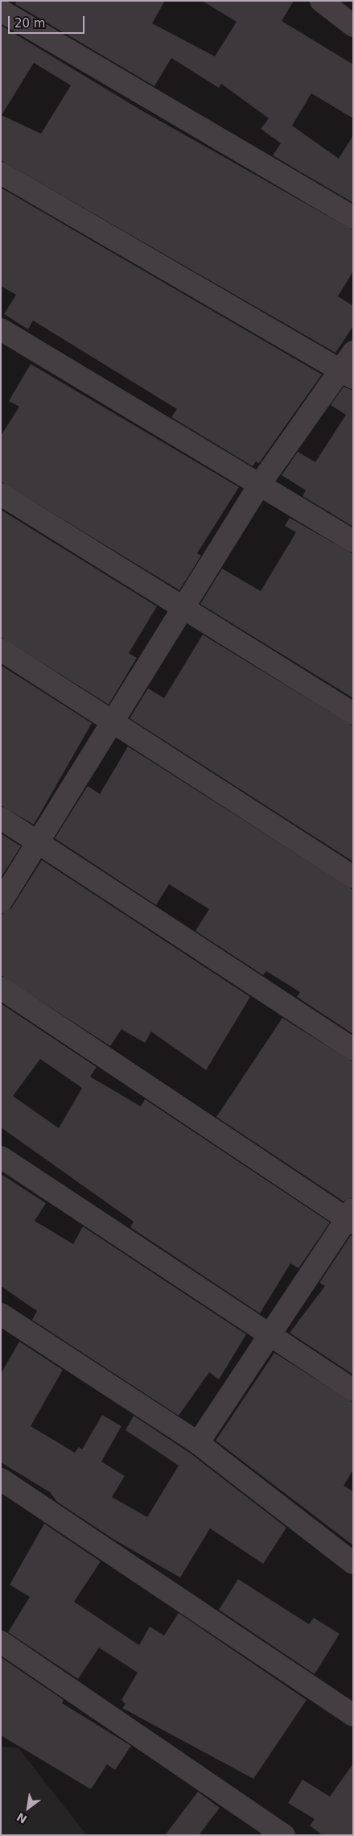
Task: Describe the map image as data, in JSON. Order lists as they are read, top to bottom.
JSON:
{
  "scale_bar": "20 m",
  "north": "bottom left"
}
